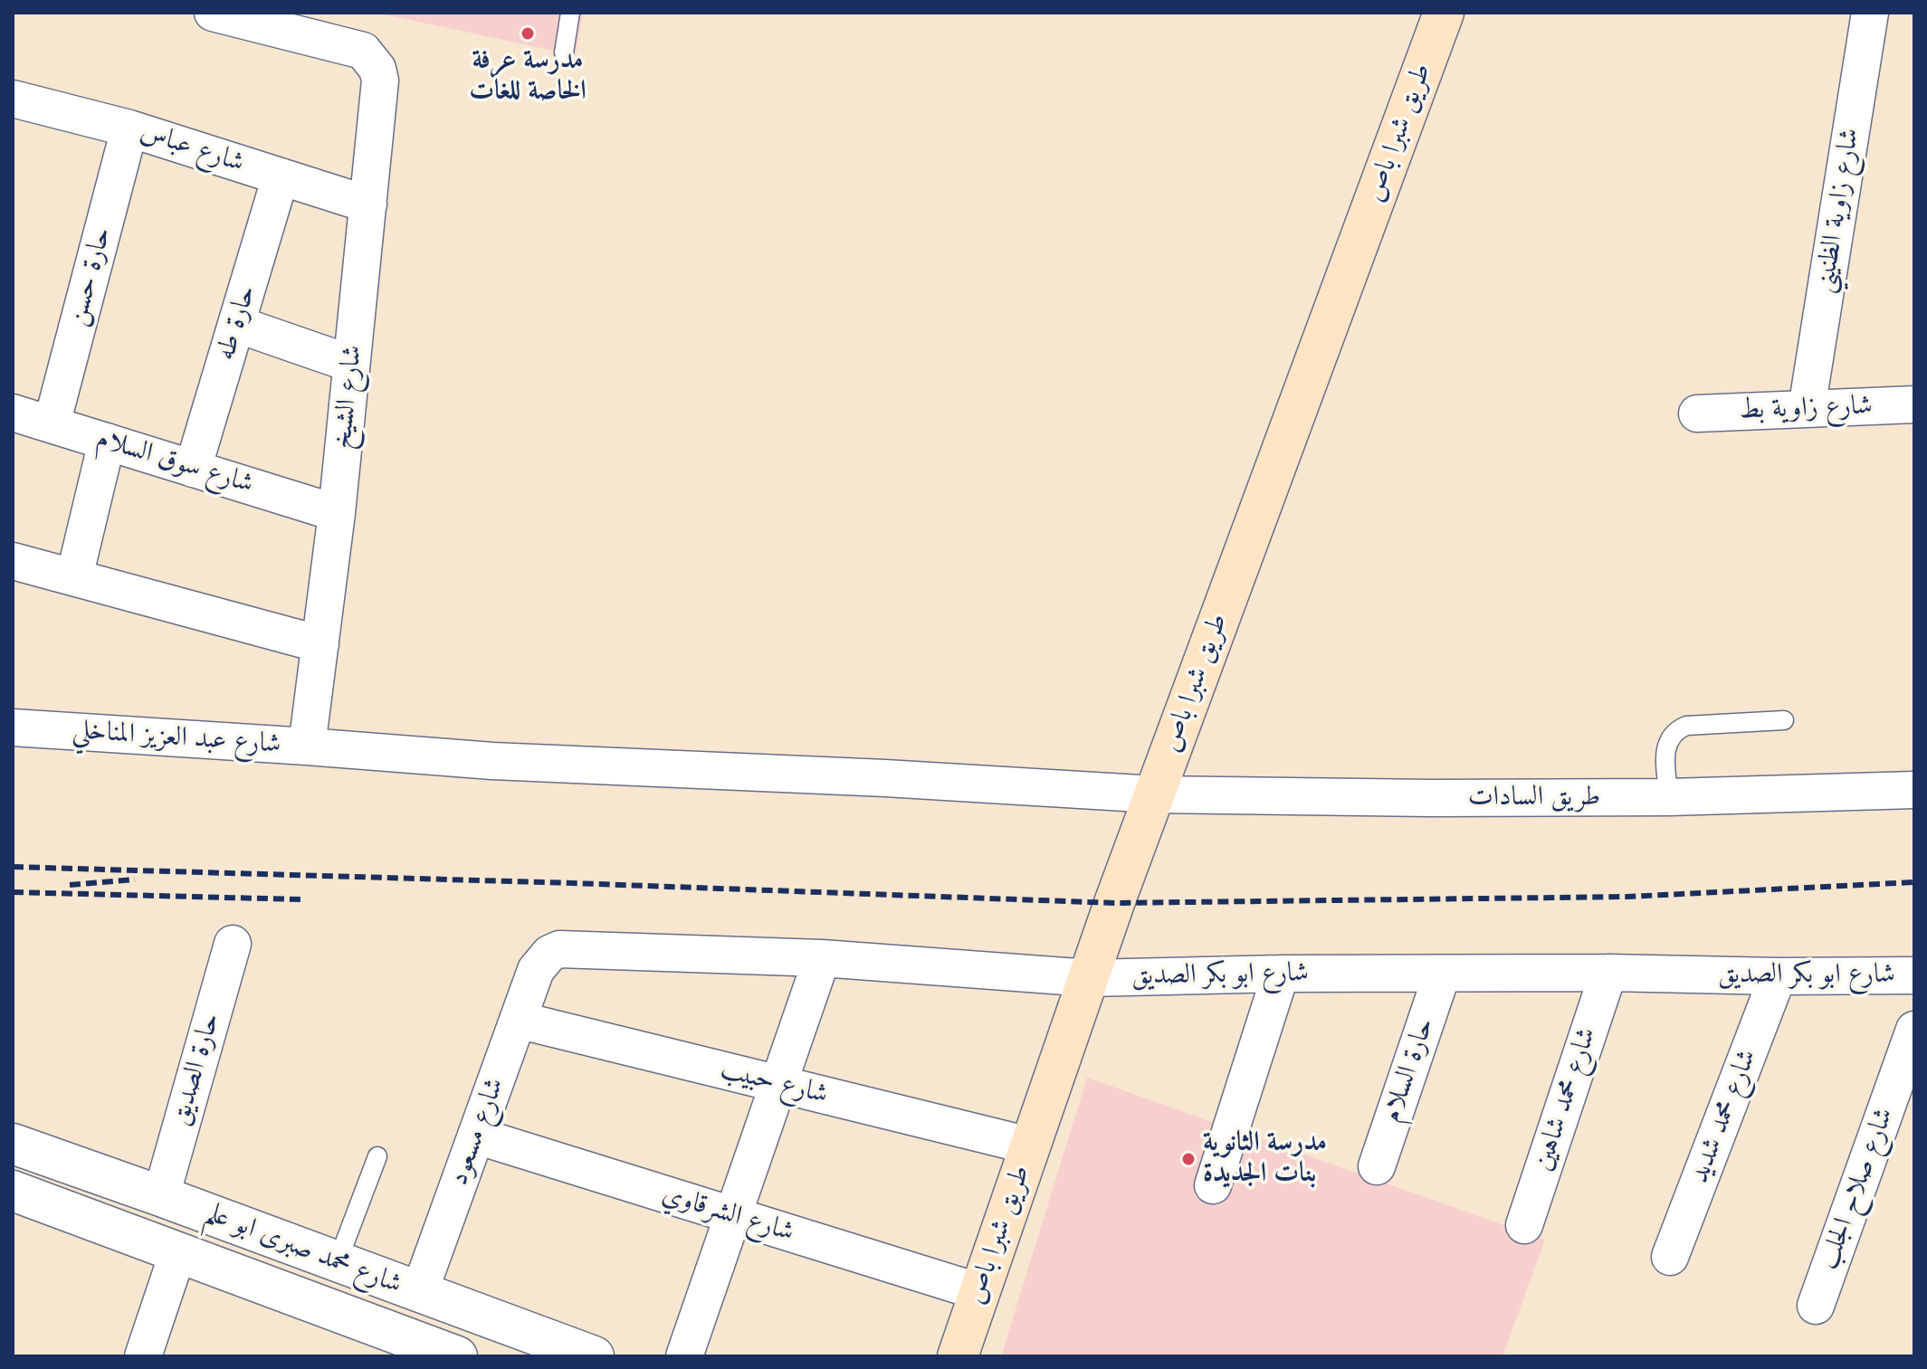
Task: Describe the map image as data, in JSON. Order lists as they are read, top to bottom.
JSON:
{
  "streets": {
    "main road": ["طريق شبرا باص"],
    "street": [
      "شارع عباس",
      "شارع زاوية الظنيني",
      "حارة حسن",
      "حارة طه",
      "شارع الشيخ",
      "شارع زاوية بط",
      "شارع سوق السلام",
      "شارع عبد العزيز المناخلي",
      "طريق السادات",
      "شارع ابو بكر الصديق",
      "حارة الصديق",
      "حارة السلام",
      "شارع حبيب",
      "شارع محمد شاهين",
      "شارع محمد شديد",
      "شارع مسعود",
      "شارع صلاح الجلب",
      "شارع الشرقاوي",
      "شارع محمد صبرى ابو علم"
    ]
  },
  "crossings": [
    ["طريق شبرا باص", "شارع عبد العزيز المناخلي"],
    ["طريق شبرا باص", "طريق السادات"],
    ["طريق شبرا باص", "شارع ابو بكر الصديق"],
    ["طريق شبرا باص", "شارع حبيب"],
    ["طريق شبرا باص", "شارع الشرقاوي"],
    ["شارع عباس", "حارة حسن"],
    ["شارع عباس", "حارة طه"],
    ["شارع عباس", "شارع الشيخ"],
    ["شارع زاوية الظنيني", "شارع زاوية بط"],
    ["حارة حسن", "شارع سوق السلام"],
    ["حارة طه", "شارع سوق السلام"],
    ["شارع الشيخ", "شارع سوق السلام"],
    ["شارع الشيخ", "شارع عبد العزيز المناخلي"],
    ["شارع عبد العزيز المناخلي", "طريق السادات"],
    ["شارع ابو بكر الصديق", "حارة السلام"],
    ["شارع ابو بكر الصديق", "شارع محمد شاهين"],
    ["شارع ابو بكر الصديق", "شارع محمد شديد"],
    ["شارع ابو بكر الصديق", "شارع مسعود"],
    ["حارة الصديق", "شارع محمد صبرى ابو علم"],
    ["شارع حبيب", "شارع مسعود"],
    ["شارع مسعود", "شارع الشرقاوي"],
    ["شارع مسعود", "شارع محمد صبرى ابو علم"]
  ],
  "places": ["مدرسة عرفة الخاصة للغات", "مدرسة الثانوية بنات الجديدة"]
}
